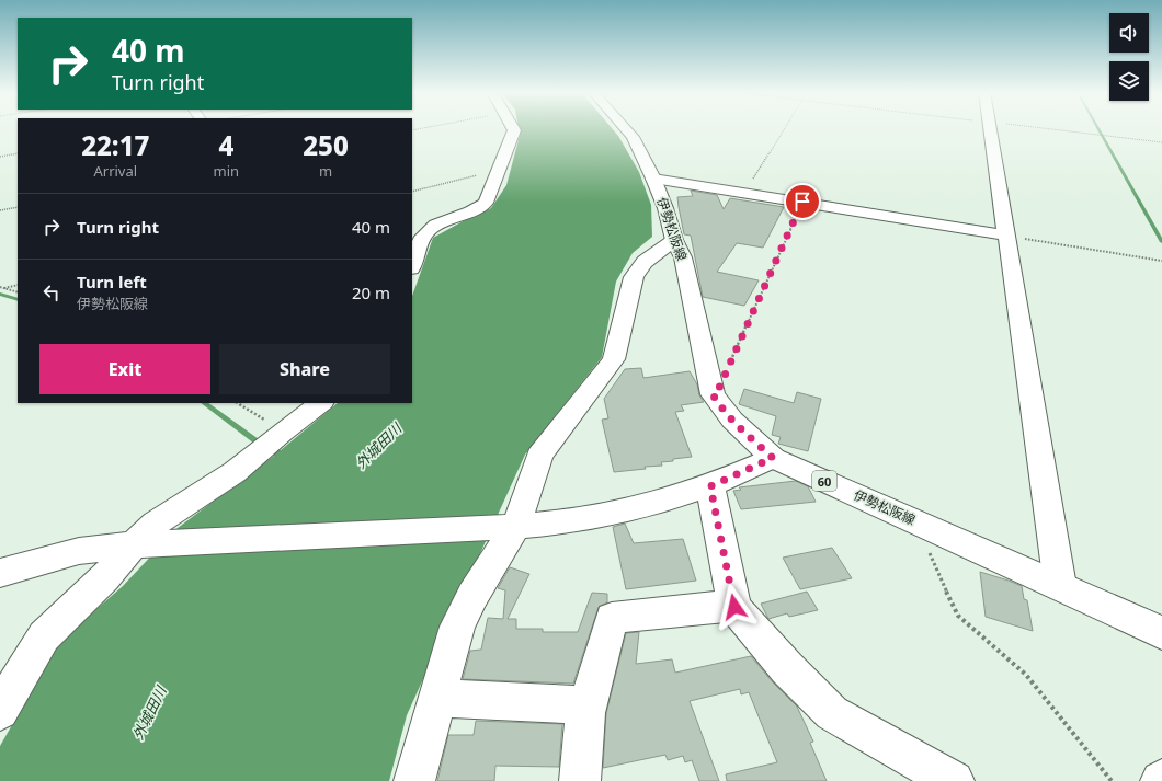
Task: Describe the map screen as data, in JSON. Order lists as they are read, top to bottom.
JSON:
{
  "streets": {
    "street": ["伊勢松阪線", "60"]
  },
  "water": ["外城田川"],
  "page": {
    "turn": ["40 m", "Turn right"],
    "eta": [
      "22:17",
      "Arrival",
      "4",
      "min",
      "250",
      "m"
    ],
    "list": [
      {
        "name": "Turn right",
        "value": "40 m"
      },
      {
        "name": "Turn left",
        "note": "伊勢松阪線",
        "value": "20 m"
      }
    ],
    "buttons": ["Exit", "Share"]
  }
}
